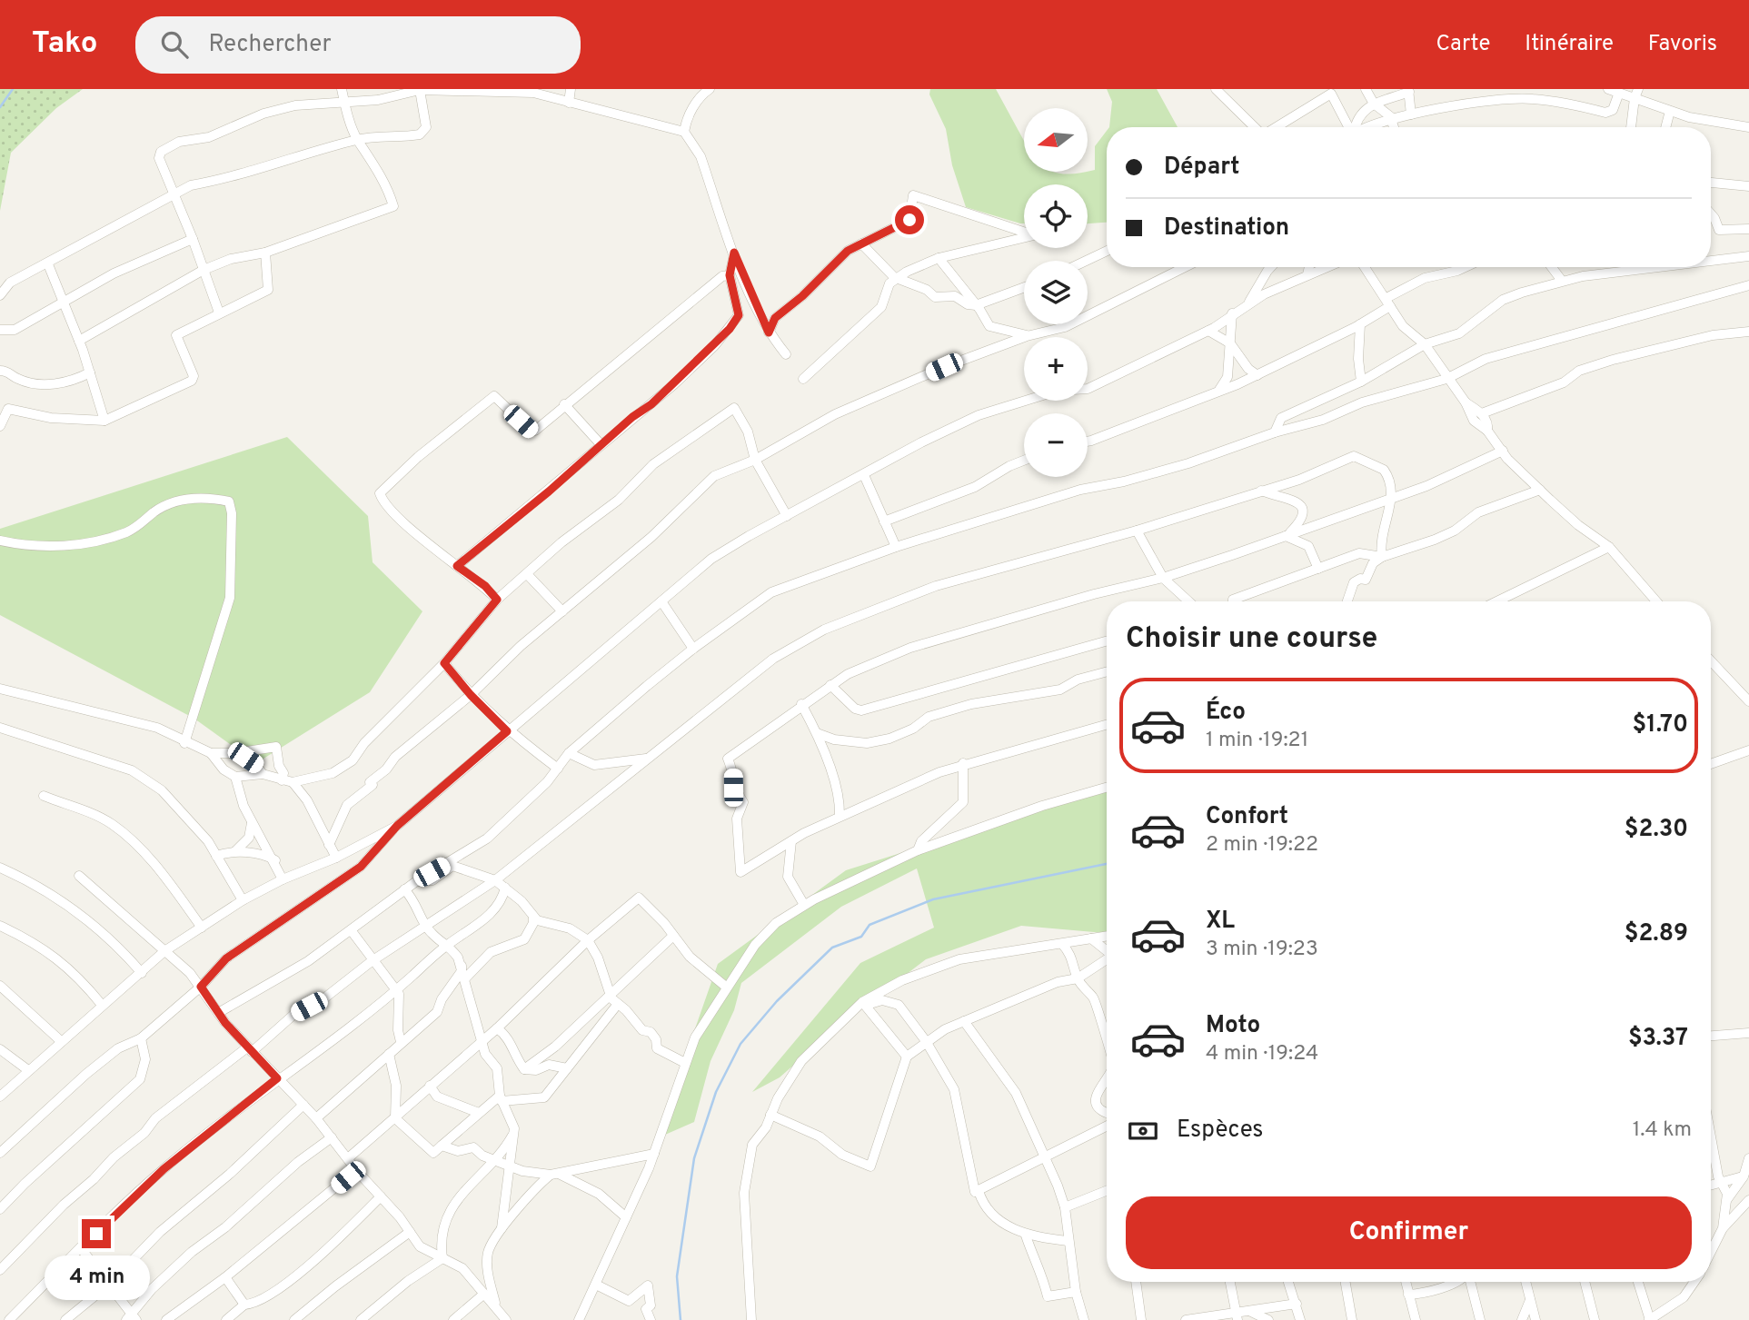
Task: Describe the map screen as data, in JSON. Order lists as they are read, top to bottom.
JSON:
{
  "north": "left",
  "page": {
    "header": "Tako",
    "search": "Rechercher",
    "nav": ["Carte", "Itinéraire", "Favoris"],
    "map_buttons": ["+", "−"],
    "banner": ["Départ", "Destination"],
    "heading": "Choisir une course",
    "list": [
      {
        "name": "Éco",
        "note": "1 min · 19:21",
        "value": "$1.70"
      },
      {
        "name": "Confort",
        "note": "2 min · 19:22",
        "value": "$2.30"
      },
      {
        "name": "XL",
        "note": "3 min · 19:23",
        "value": "$2.89"
      },
      {
        "name": "Moto",
        "note": "4 min · 19:24",
        "value": "$3.37"
      }
    ],
    "pay": ["Espèces", "1.4 km"],
    "buttons": "Confirmer",
    "bubble": "4 min"
  }
}
